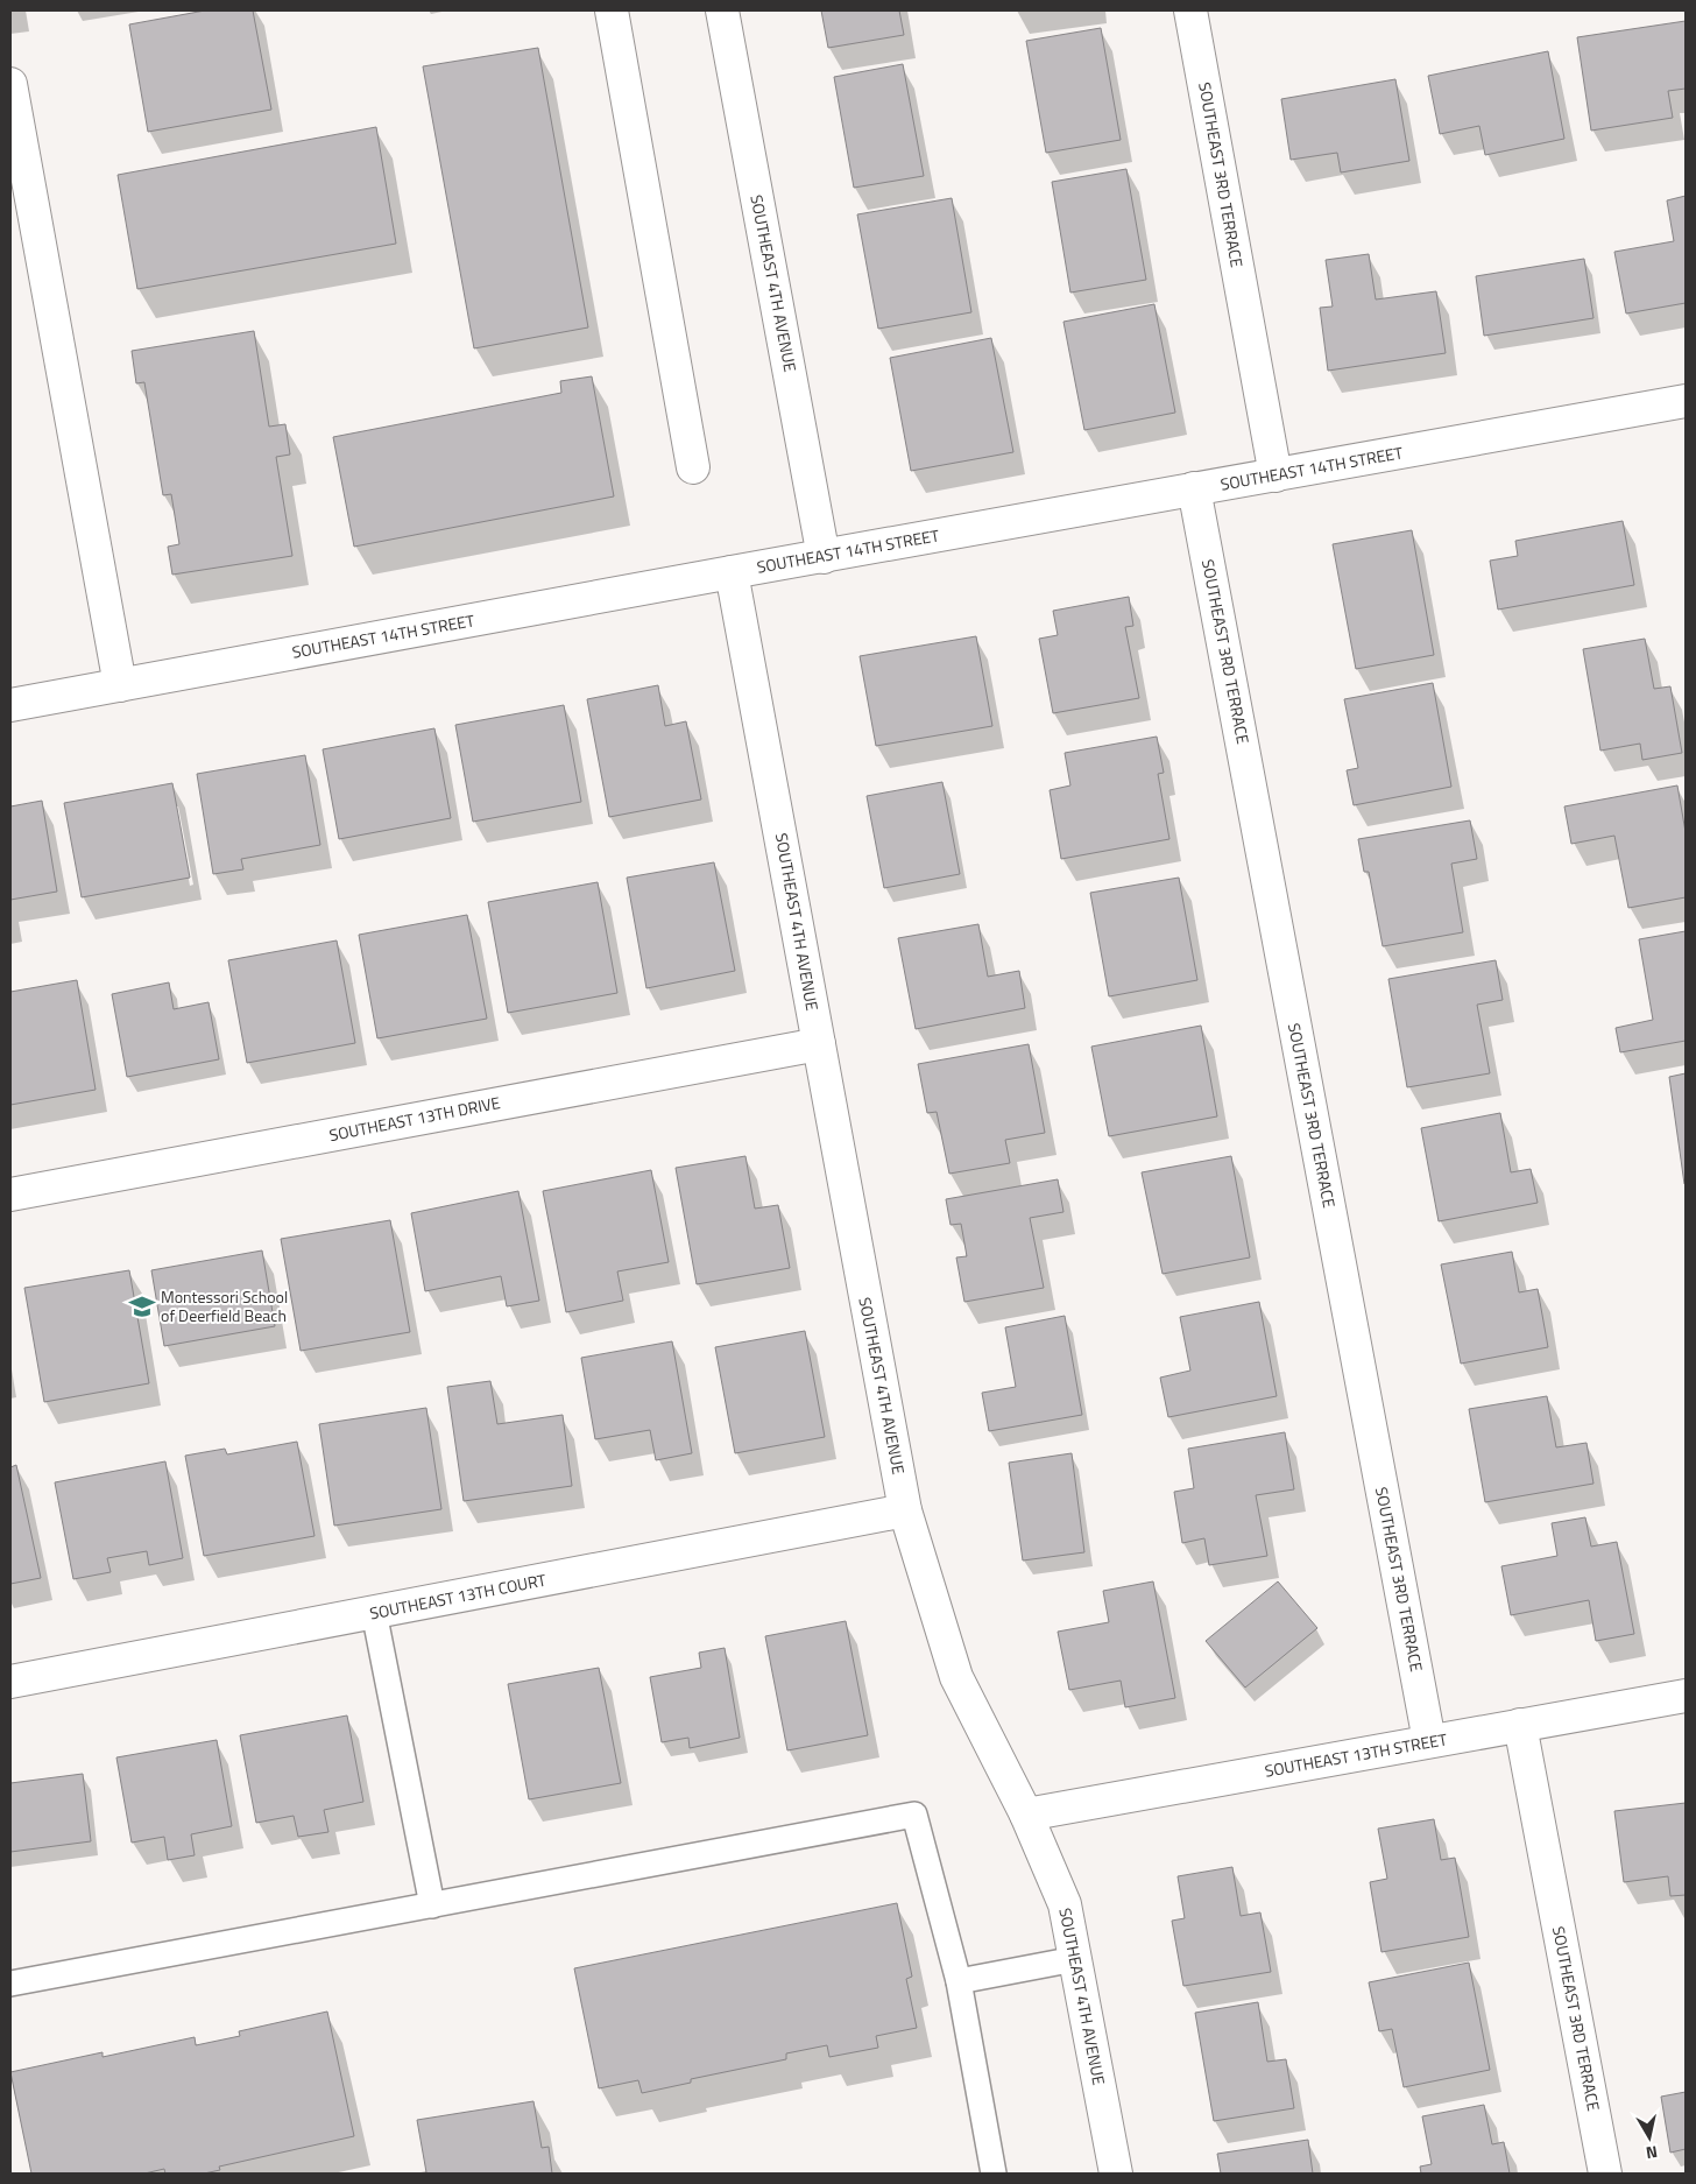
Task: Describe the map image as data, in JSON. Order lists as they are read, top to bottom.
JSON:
{
  "streets": {
    "street": [
      "SOUTHEAST 3RD TERRACE",
      "SOUTHEAST 4TH AVENUE",
      "SOUTHEAST 14TH STREET",
      "SOUTHEAST 13TH DRIVE",
      "SOUTHEAST 13TH COURT",
      "SOUTHEAST 13TH STREET"
    ]
  },
  "crossings": [
    ["SOUTHEAST 3RD TERRACE", "SOUTHEAST 14TH STREET"],
    ["SOUTHEAST 3RD TERRACE", "SOUTHEAST 13TH STREET"],
    ["SOUTHEAST 4TH AVENUE", "SOUTHEAST 14TH STREET"],
    ["SOUTHEAST 4TH AVENUE", "SOUTHEAST 13TH DRIVE"],
    ["SOUTHEAST 4TH AVENUE", "SOUTHEAST 13TH COURT"],
    ["SOUTHEAST 4TH AVENUE", "SOUTHEAST 13TH STREET"]
  ],
  "places": {
    "school or university": ["Montessori School of Deerfield Beach"]
  },
  "north": "bottom"
}
